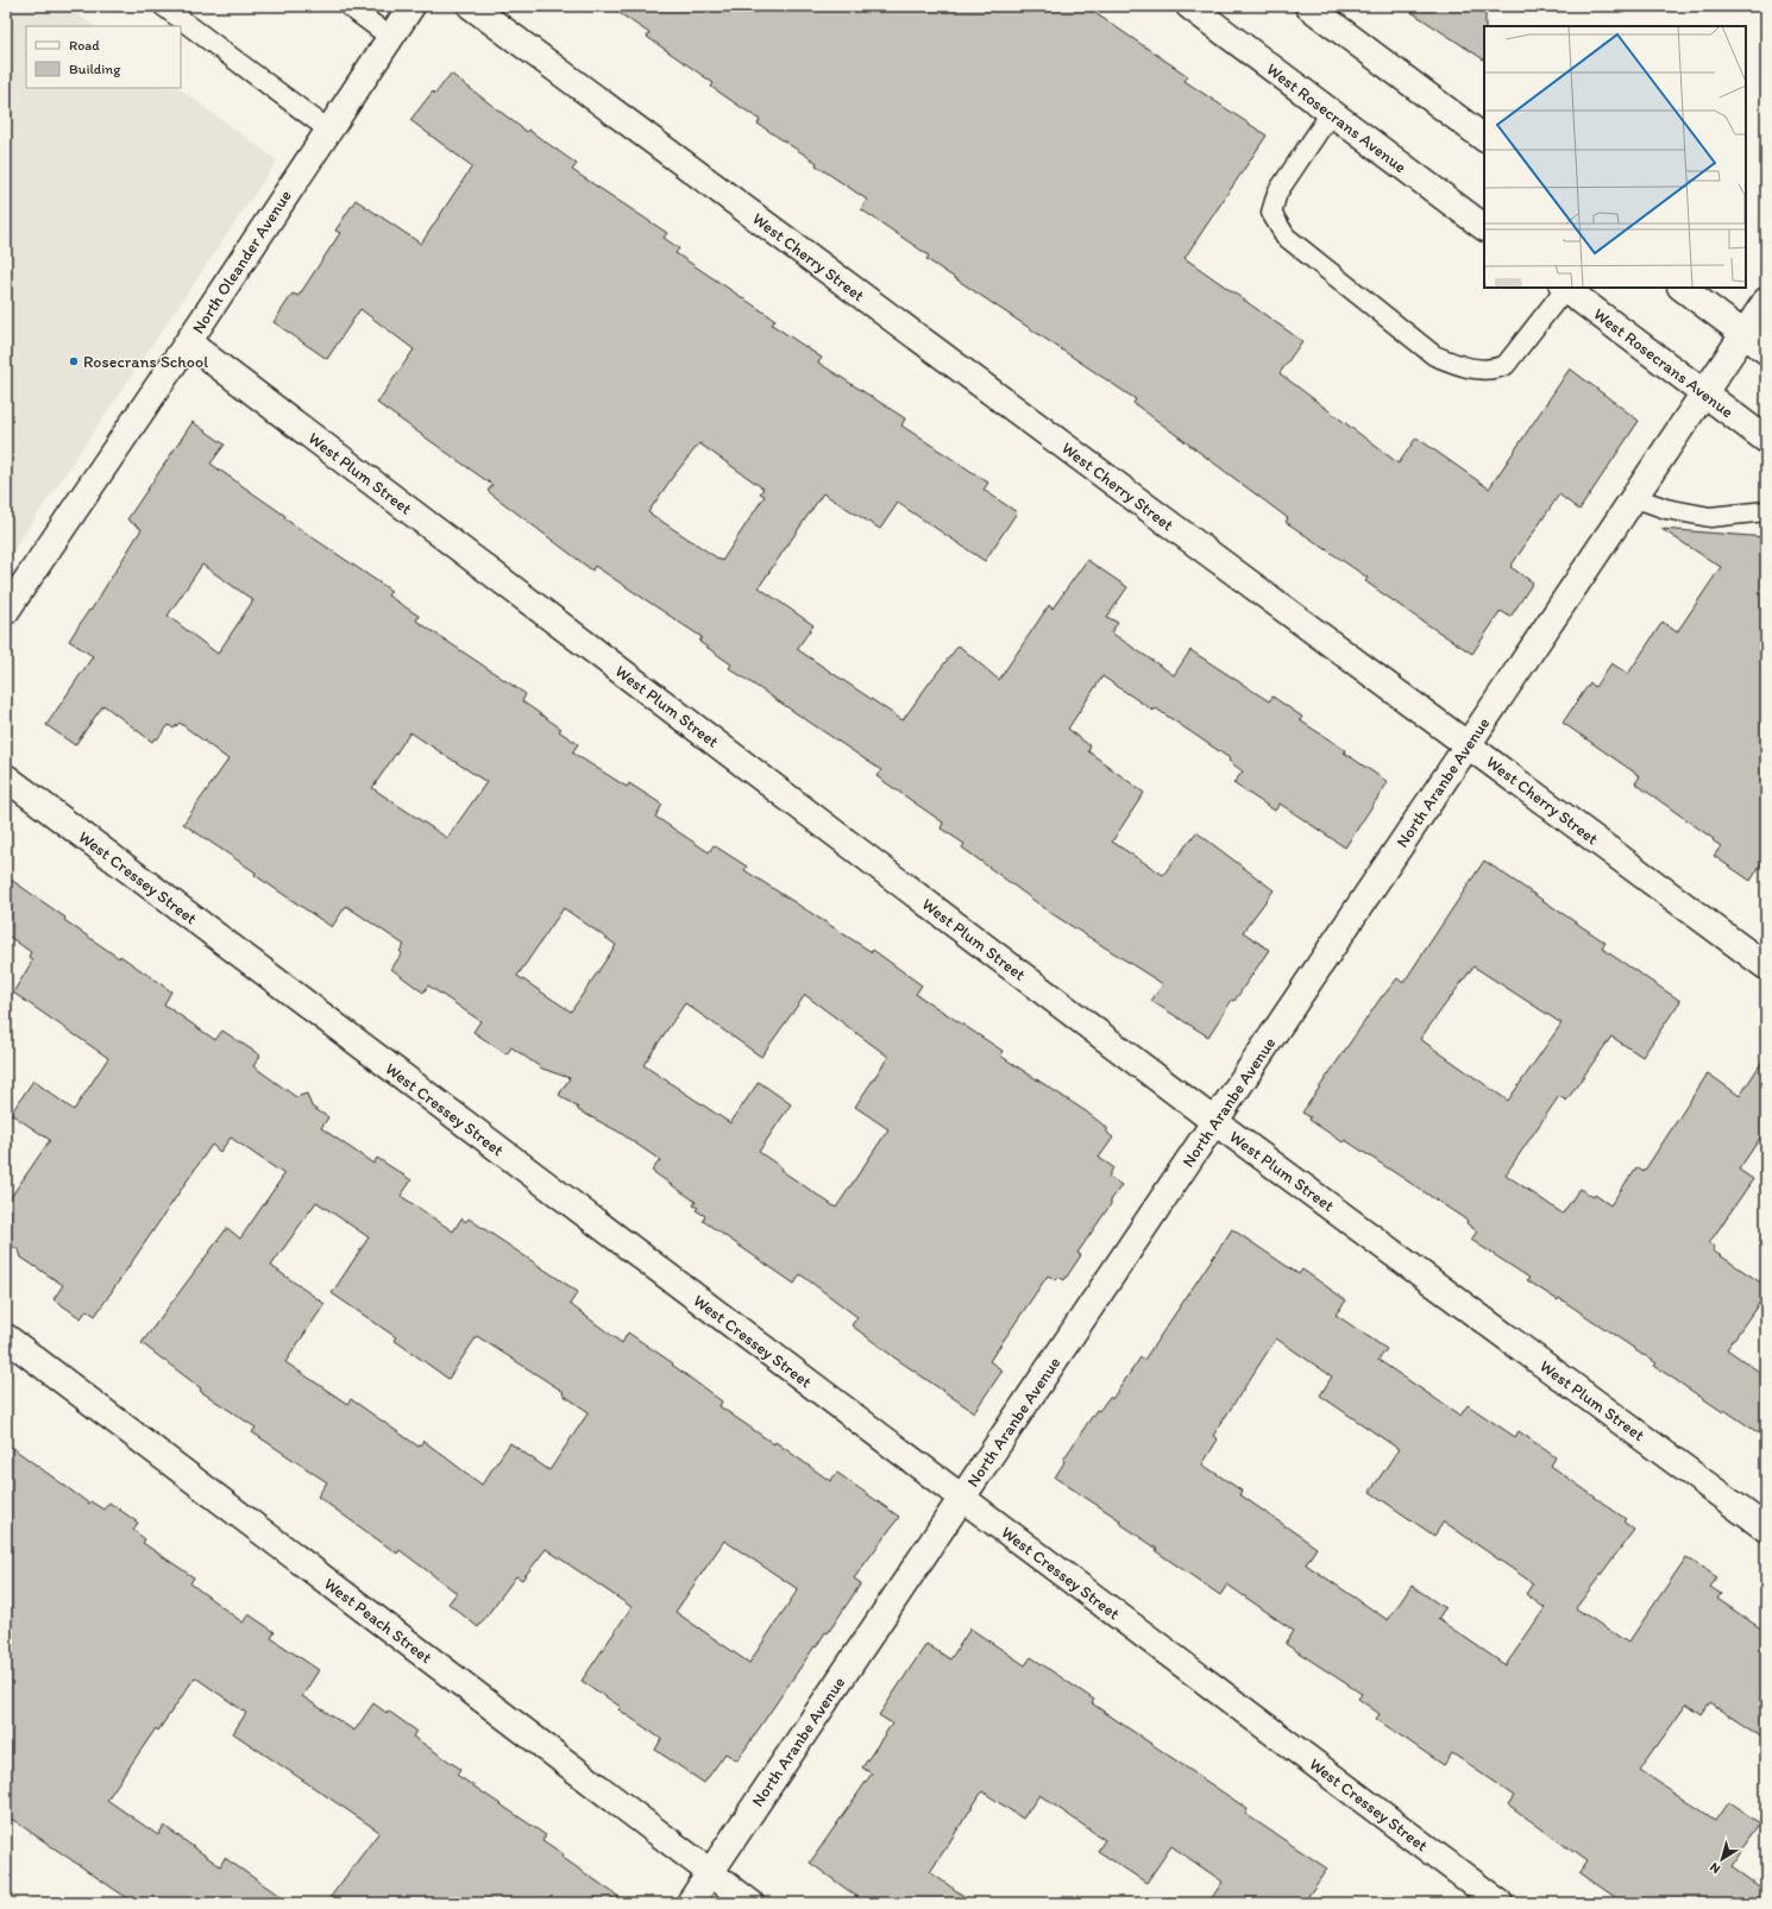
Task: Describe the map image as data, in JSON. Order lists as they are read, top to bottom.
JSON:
{
  "streets": {
    "street": [
      "West Rosecrans Avenue",
      "West Cherry Street",
      "North Oleander Avenue",
      "West Plum Street",
      "North Aranbe Avenue",
      "West Cressey Street",
      "West Peach Street"
    ]
  },
  "crossings": [
    ["West Rosecrans Avenue", "North Aranbe Avenue"],
    ["West Cherry Street", "North Aranbe Avenue"],
    ["North Oleander Avenue", "West Plum Street"],
    ["West Plum Street", "North Aranbe Avenue"],
    ["North Aranbe Avenue", "West Cressey Street"],
    ["North Aranbe Avenue", "West Peach Street"]
  ],
  "places": ["Rosecrans School"],
  "legend": ["Road", "Building"],
  "north": "bottom left"
}
